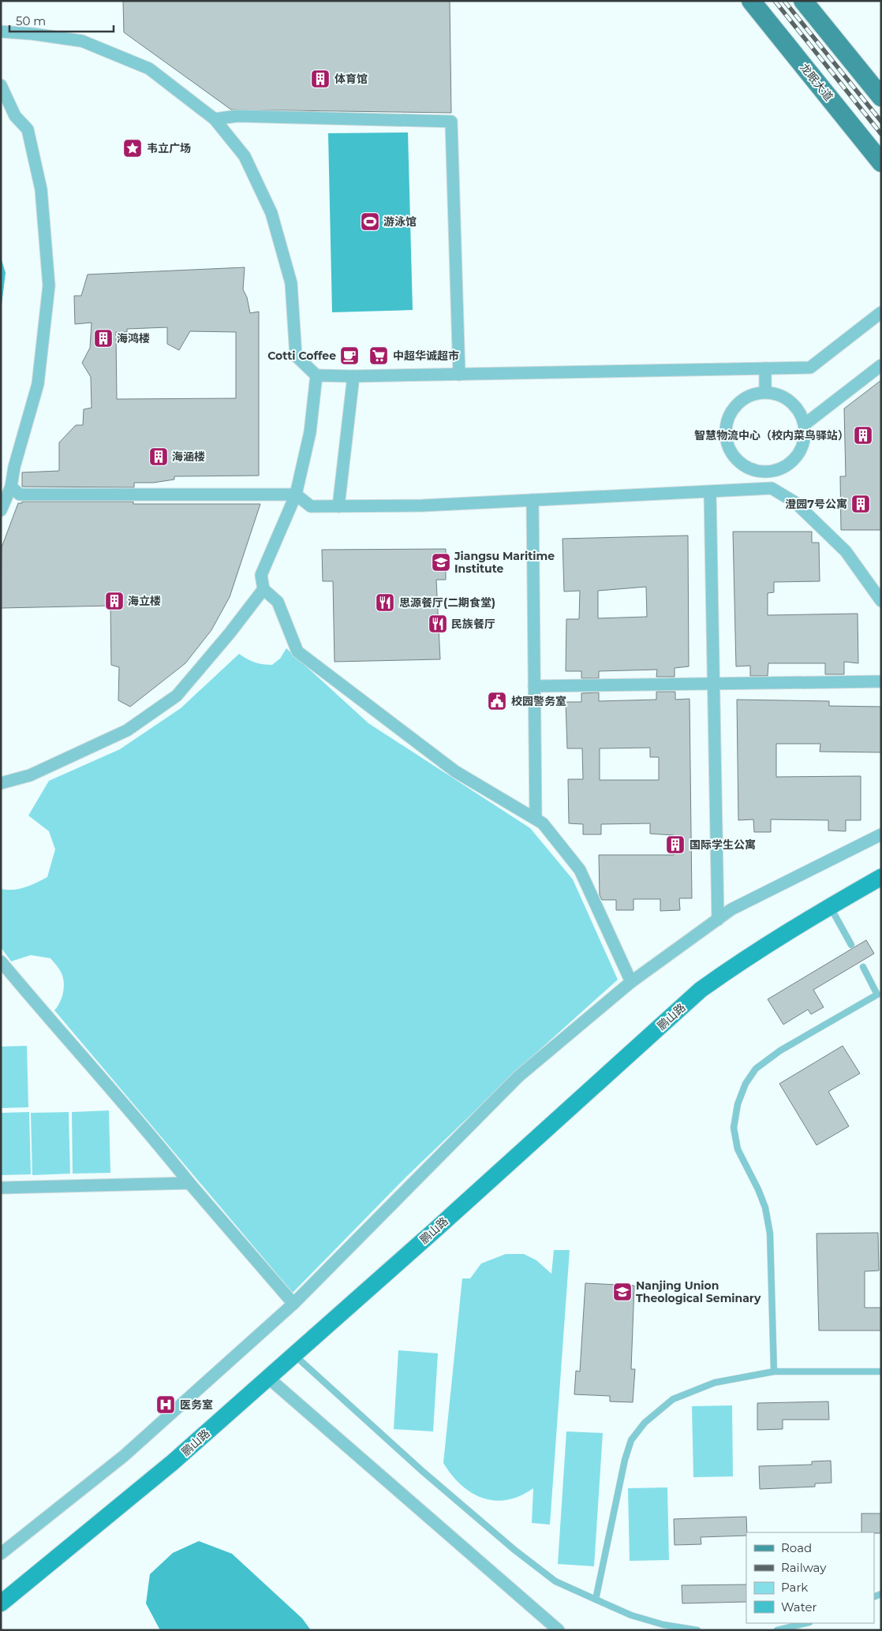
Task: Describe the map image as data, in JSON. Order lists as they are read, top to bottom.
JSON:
{
  "streets": {
    "main road": ["龙眠大道"],
    "street": ["鹏山路"]
  },
  "places": {
    "building": [
      "体育馆",
      "海鸿楼",
      "智慧物流中心（校内菜鸟驿站）",
      "海涵楼",
      "澄园7号公寓",
      "海立楼",
      "国际学生公寓"
    ],
    "place": ["韦立广场"],
    "sports": ["游泳馆"],
    "cafe": ["Cotti Coffee"],
    "supermarket": ["中超华诚超市"],
    "school or university": ["Jiangsu Maritime Institute", "Nanjing Union Theological Seminary"],
    "restaurant": ["思源餐厅(二期食堂)", "民族餐厅"],
    "public building": ["校园警务室"],
    "hospital": ["医务室"]
  },
  "legend": [
    "Road",
    "Railway",
    "Park",
    "Water"
  ],
  "scale_bar": "50 m"
}
